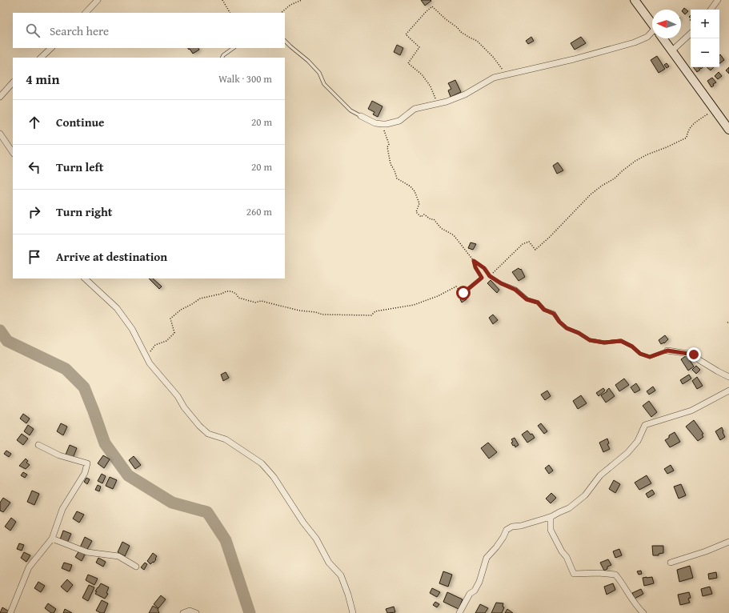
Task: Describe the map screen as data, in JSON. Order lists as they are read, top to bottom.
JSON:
{
  "north": "left",
  "page": {
    "map_buttons": ["+", "−"],
    "search": "Search here",
    "heading": ["4 min", "Walk · 300 m"],
    "list": [
      ["Continue", "20 m"],
      ["Turn left", "20 m"],
      ["Turn right", "260 m"],
      "Arrive at destination"
    ]
  }
}
